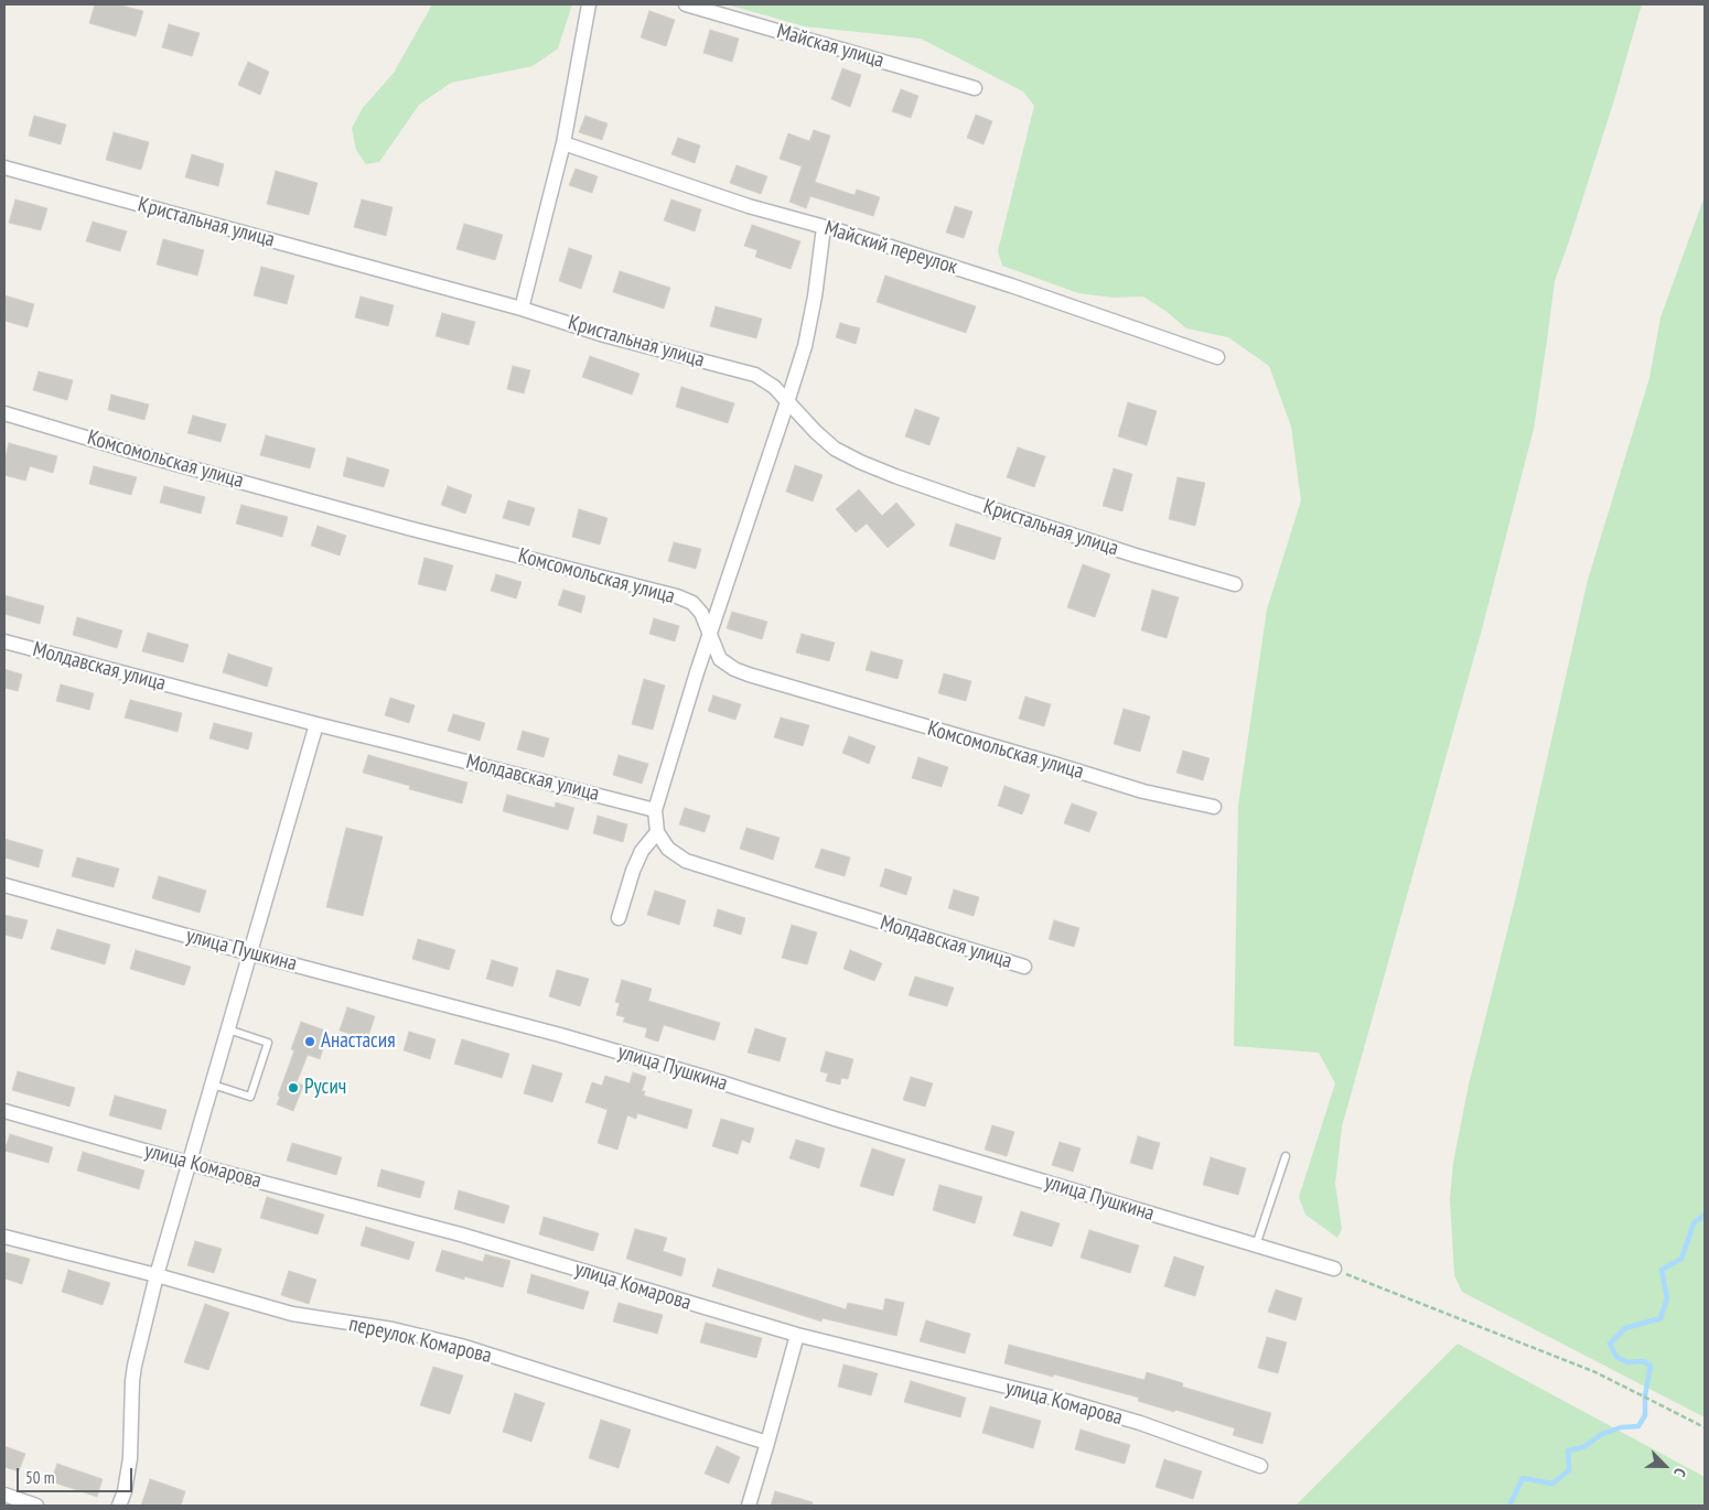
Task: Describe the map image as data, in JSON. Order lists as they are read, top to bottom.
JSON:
{
  "streets": {
    "street": [
      "Майская улица",
      "Кристальная улица",
      "Майский переулок",
      "Комсомольская улица",
      "Молдавская улица",
      "улица Пушкина",
      "улица Комарова",
      "переулок Комарова"
    ]
  },
  "places": ["Анастасия", "Русич"],
  "scale_bar": "50 m",
  "north": "bottom right"
}
